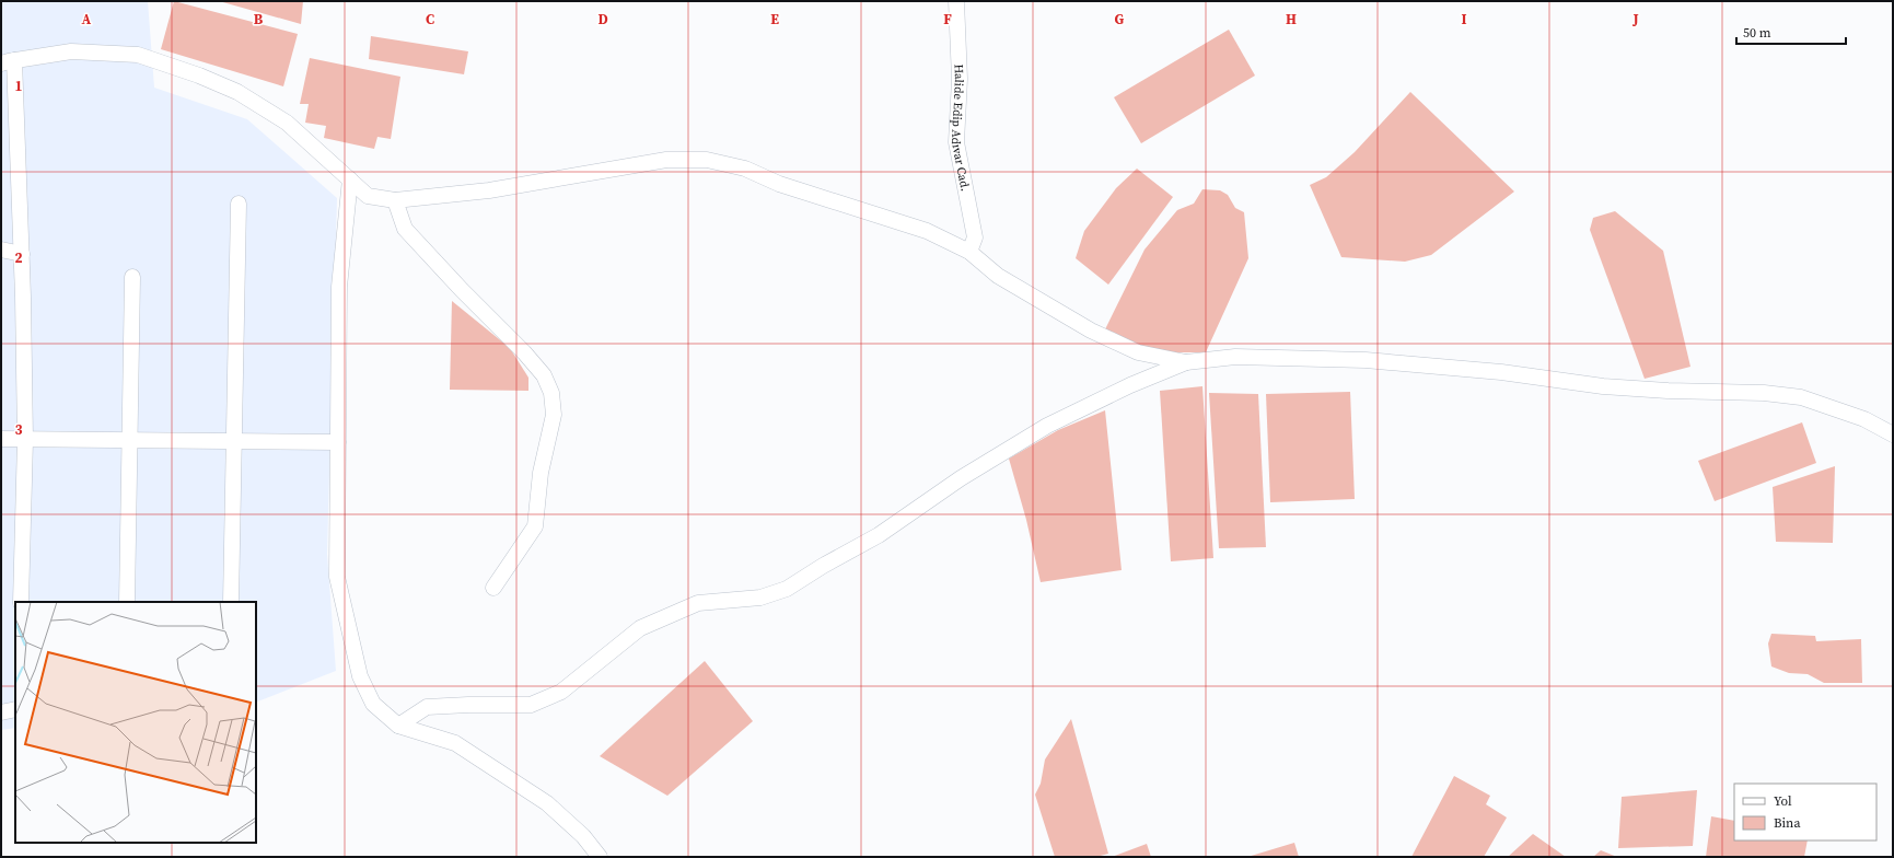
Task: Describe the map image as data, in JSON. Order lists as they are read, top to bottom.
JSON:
{
  "streets": {
    "street": ["Halide Edip Adıvar Cad."]
  },
  "legend": ["Yol", "Bina"],
  "scale_bar": "50 m",
  "grid": {
    "columns": [
      "A",
      "B",
      "C",
      "D",
      "E",
      "F",
      "G",
      "H",
      "I",
      "J"
    ],
    "rows": ["1", "2", "3"]
  }
}
